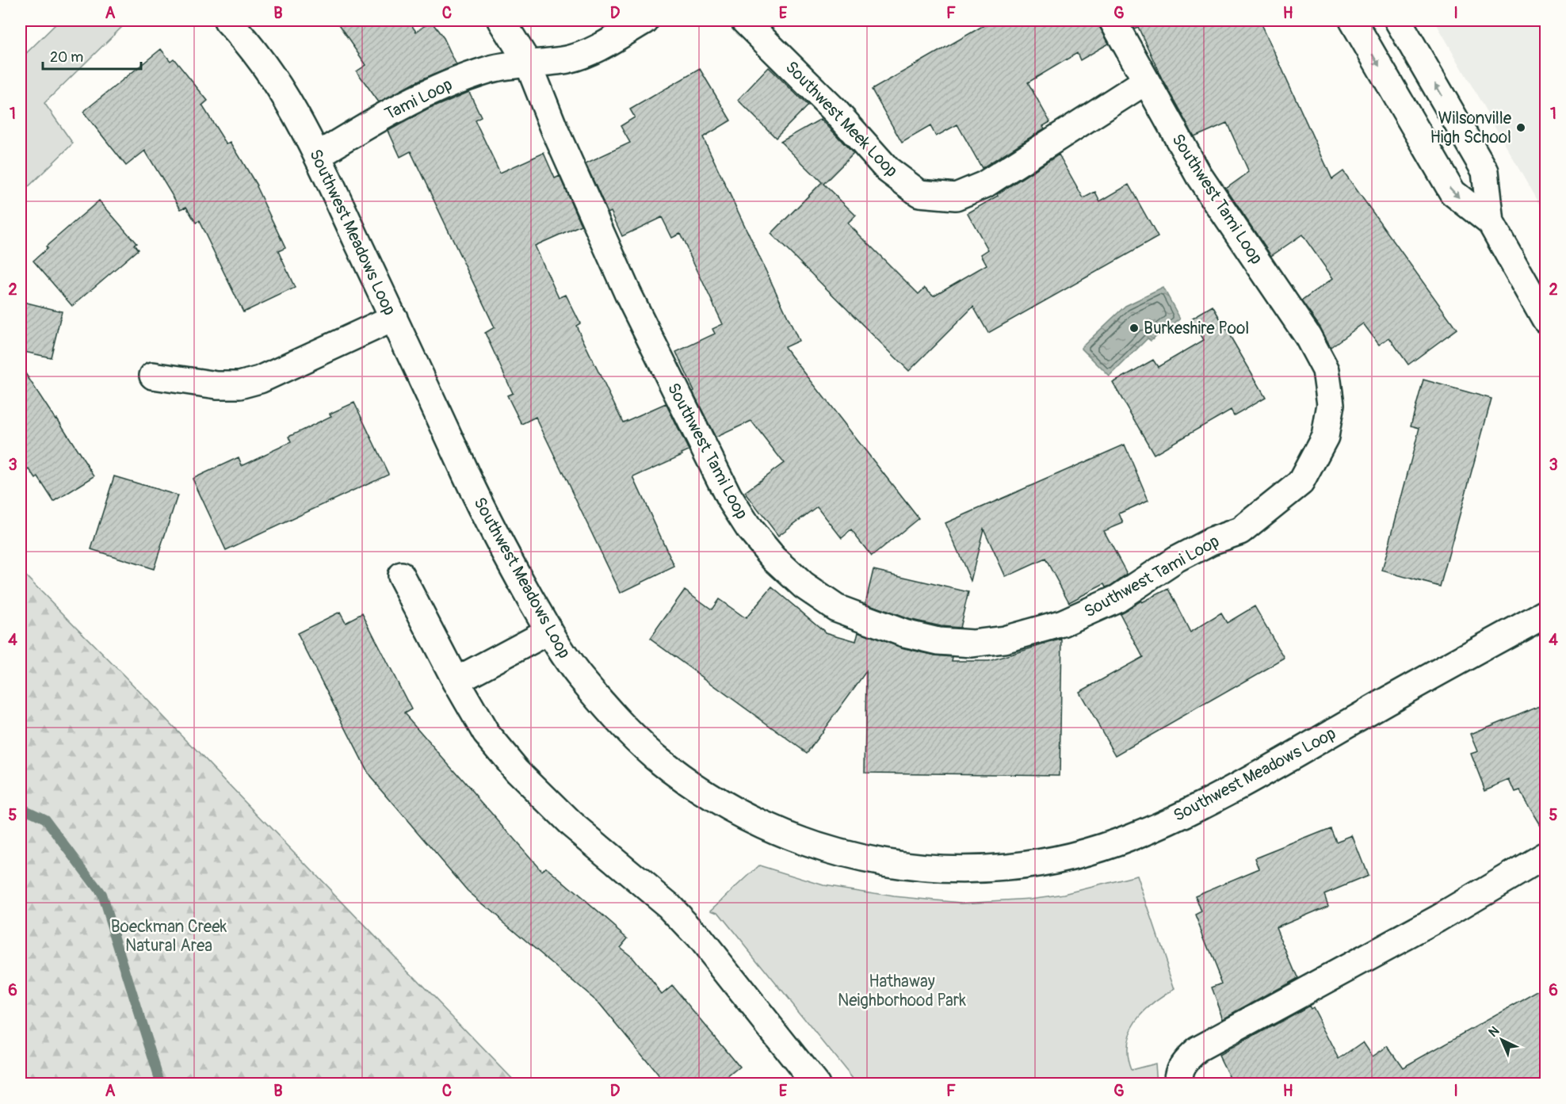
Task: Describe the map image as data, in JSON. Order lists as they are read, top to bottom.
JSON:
{
  "streets": {
    "street": [
      "Tami Loop",
      "Southwest Meek Loop",
      "Southwest Tami Loop",
      "Southwest Meadows Loop"
    ]
  },
  "crossings": [
    ["Tami Loop", "Southwest Tami Loop"],
    ["Tami Loop", "Southwest Meadows Loop"],
    ["Southwest Meek Loop", "Southwest Tami Loop"]
  ],
  "parks": ["Boeckman Creek Natural Area", "Hathaway Neighborhood Park"],
  "places": ["Wilsonville High School", "Burkeshire Pool"],
  "scale_bar": "20 m",
  "north": "top left",
  "grid": {
    "columns": [
      "A",
      "B",
      "C",
      "D",
      "E",
      "F",
      "G",
      "H",
      "I"
    ],
    "rows": [
      "1",
      "2",
      "3",
      "4",
      "5",
      "6"
    ]
  }
}
